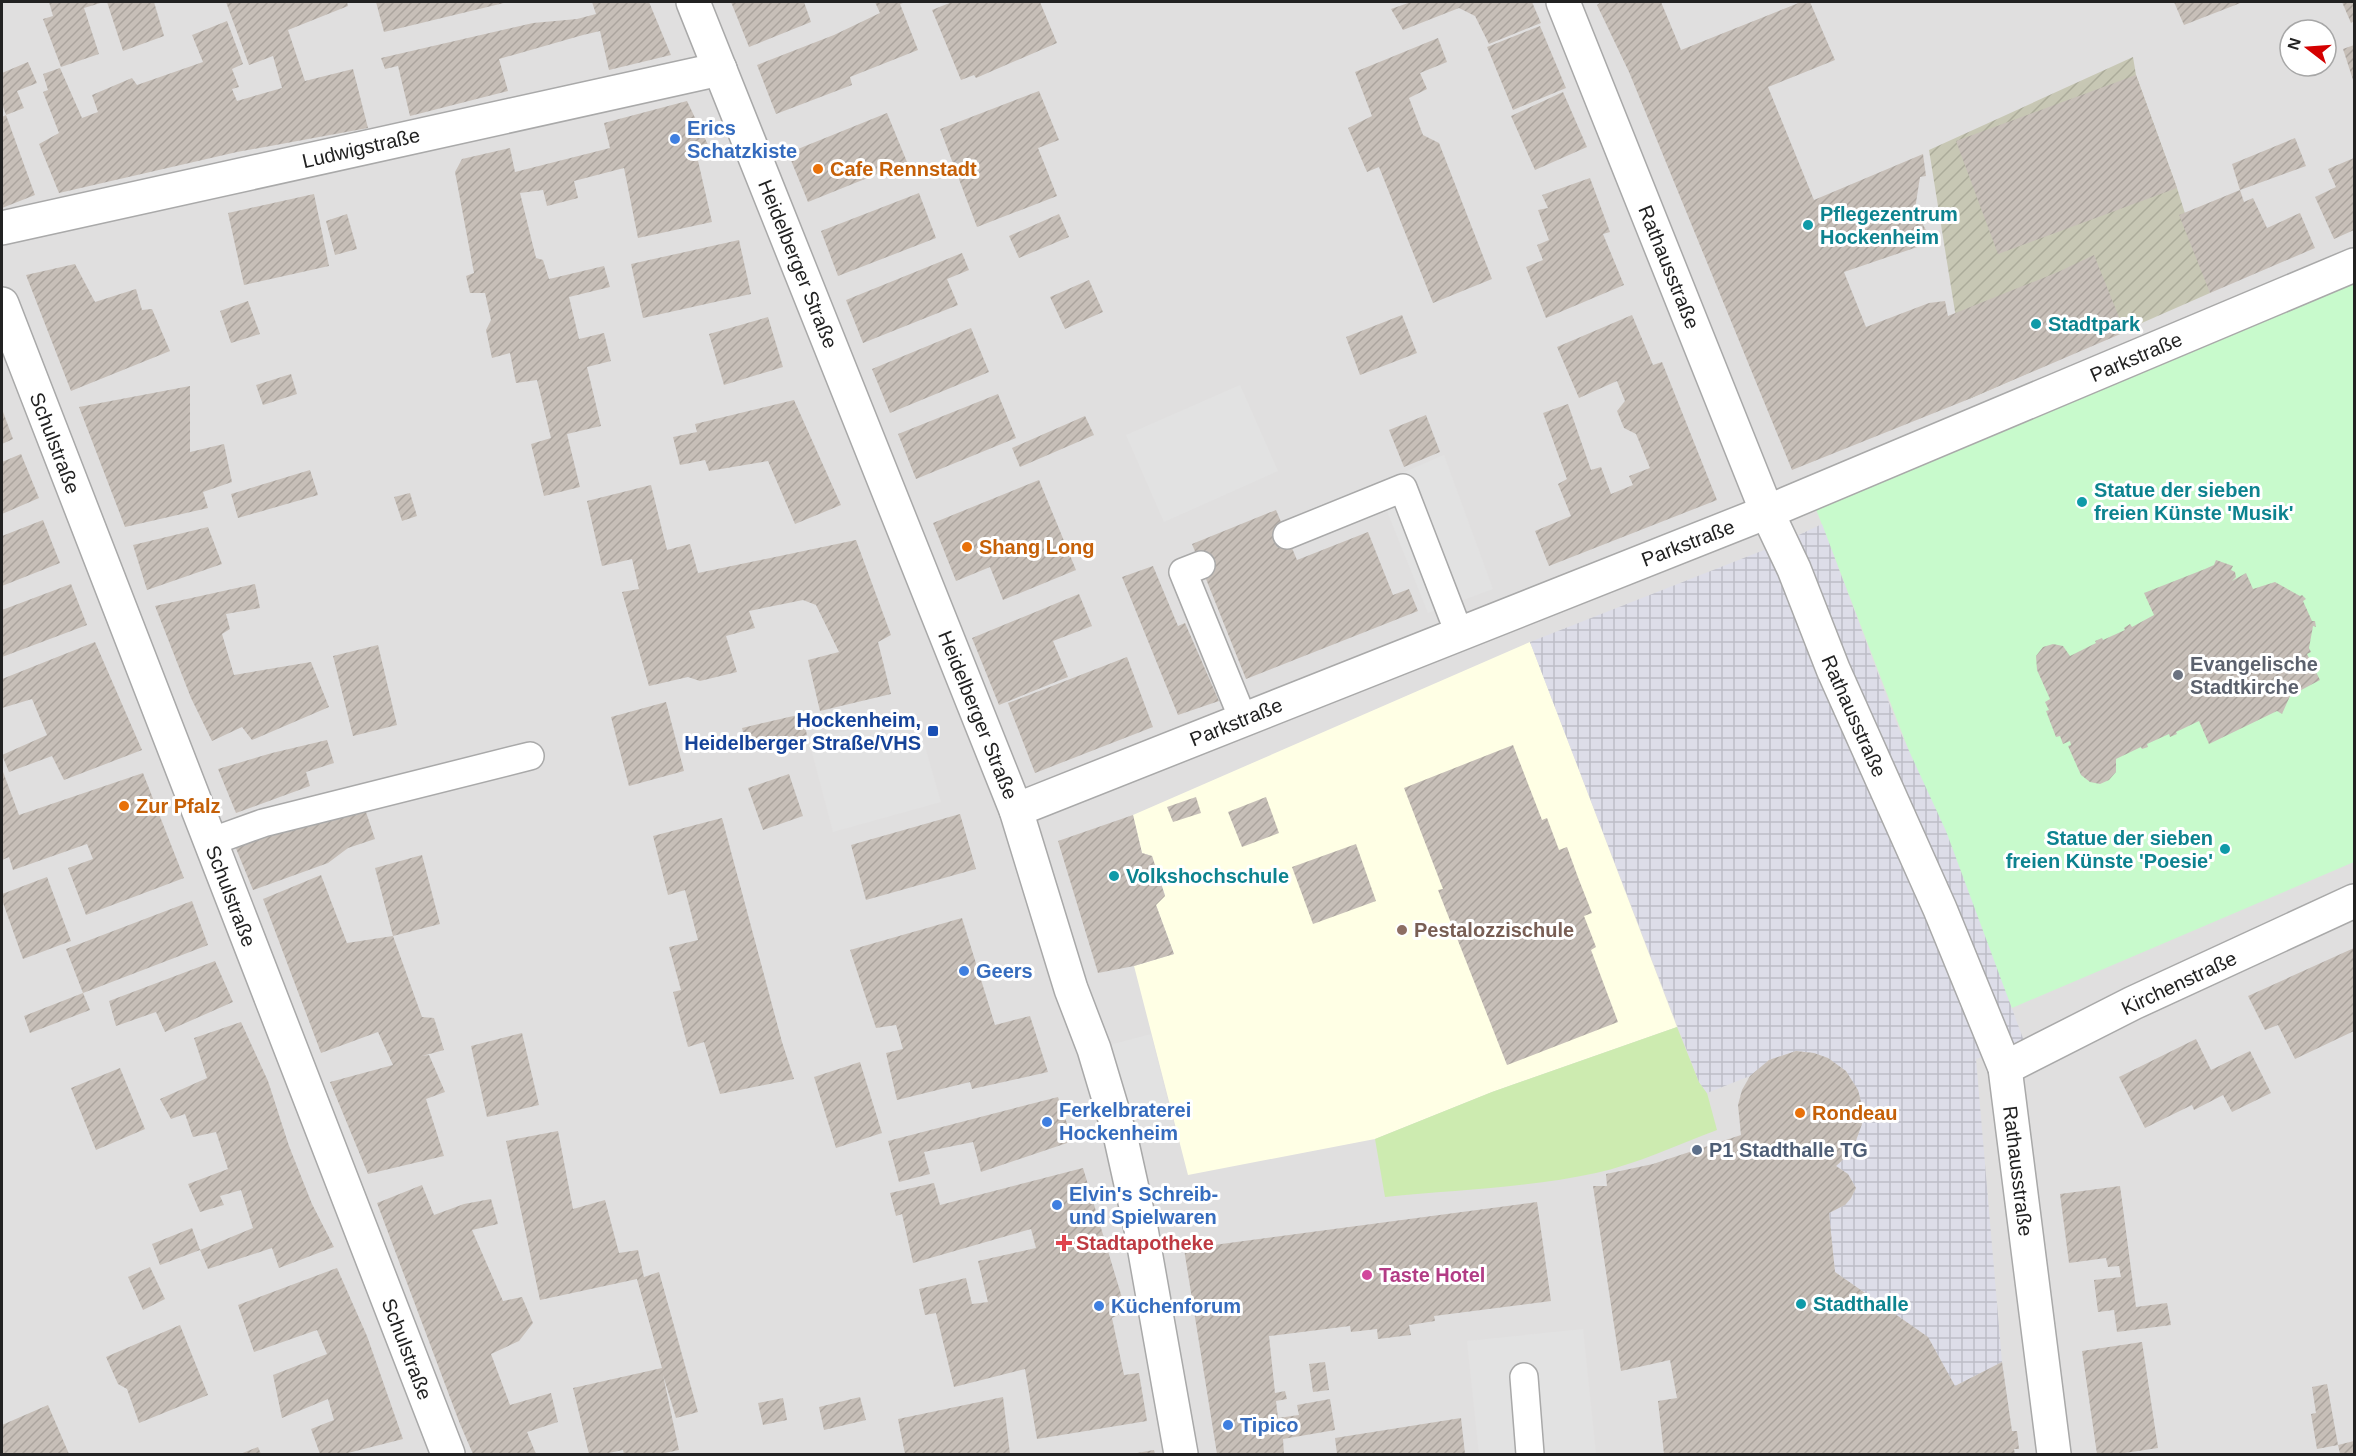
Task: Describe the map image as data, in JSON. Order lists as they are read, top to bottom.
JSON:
{
  "streets": {
    "street": [
      "Ludwigstraße",
      "Heidelberger Straße",
      "Rathausstraße",
      "Parkstraße",
      "Schulstraße",
      "Kirchenstraße"
    ]
  },
  "crossings": [
    ["Ludwigstraße", "Heidelberger Straße"],
    ["Heidelberger Straße", "Parkstraße"],
    ["Rathausstraße", "Parkstraße"],
    ["Rathausstraße", "Kirchenstraße"]
  ],
  "places": {
    "other": [
      "Erics Schatzkiste",
      "Cafe Rennstadt",
      "Pflegezentrum Hockenheim",
      "Stadtpark",
      "Statue der sieben freien Künste 'Musik'",
      "Shang Long",
      "Evangelische Stadtkirche",
      "Zur Pfalz",
      "Statue der sieben freien Künste 'Poesie'",
      "Volkshochschule",
      "Pestalozzischule",
      "Geers",
      "Rondeau",
      "Ferkelbraterei Hockenheim",
      "P1 Stadthalle TG",
      "Elvin's Schreib- und Spielwaren",
      "Taste Hotel",
      "Stadthalle",
      "Küchenforum",
      "Tipico"
    ],
    "transit": ["Hockenheim, Heidelberger Straße/VHS"],
    "health": ["Stadtapotheke"]
  },
  "north": "left"
}
